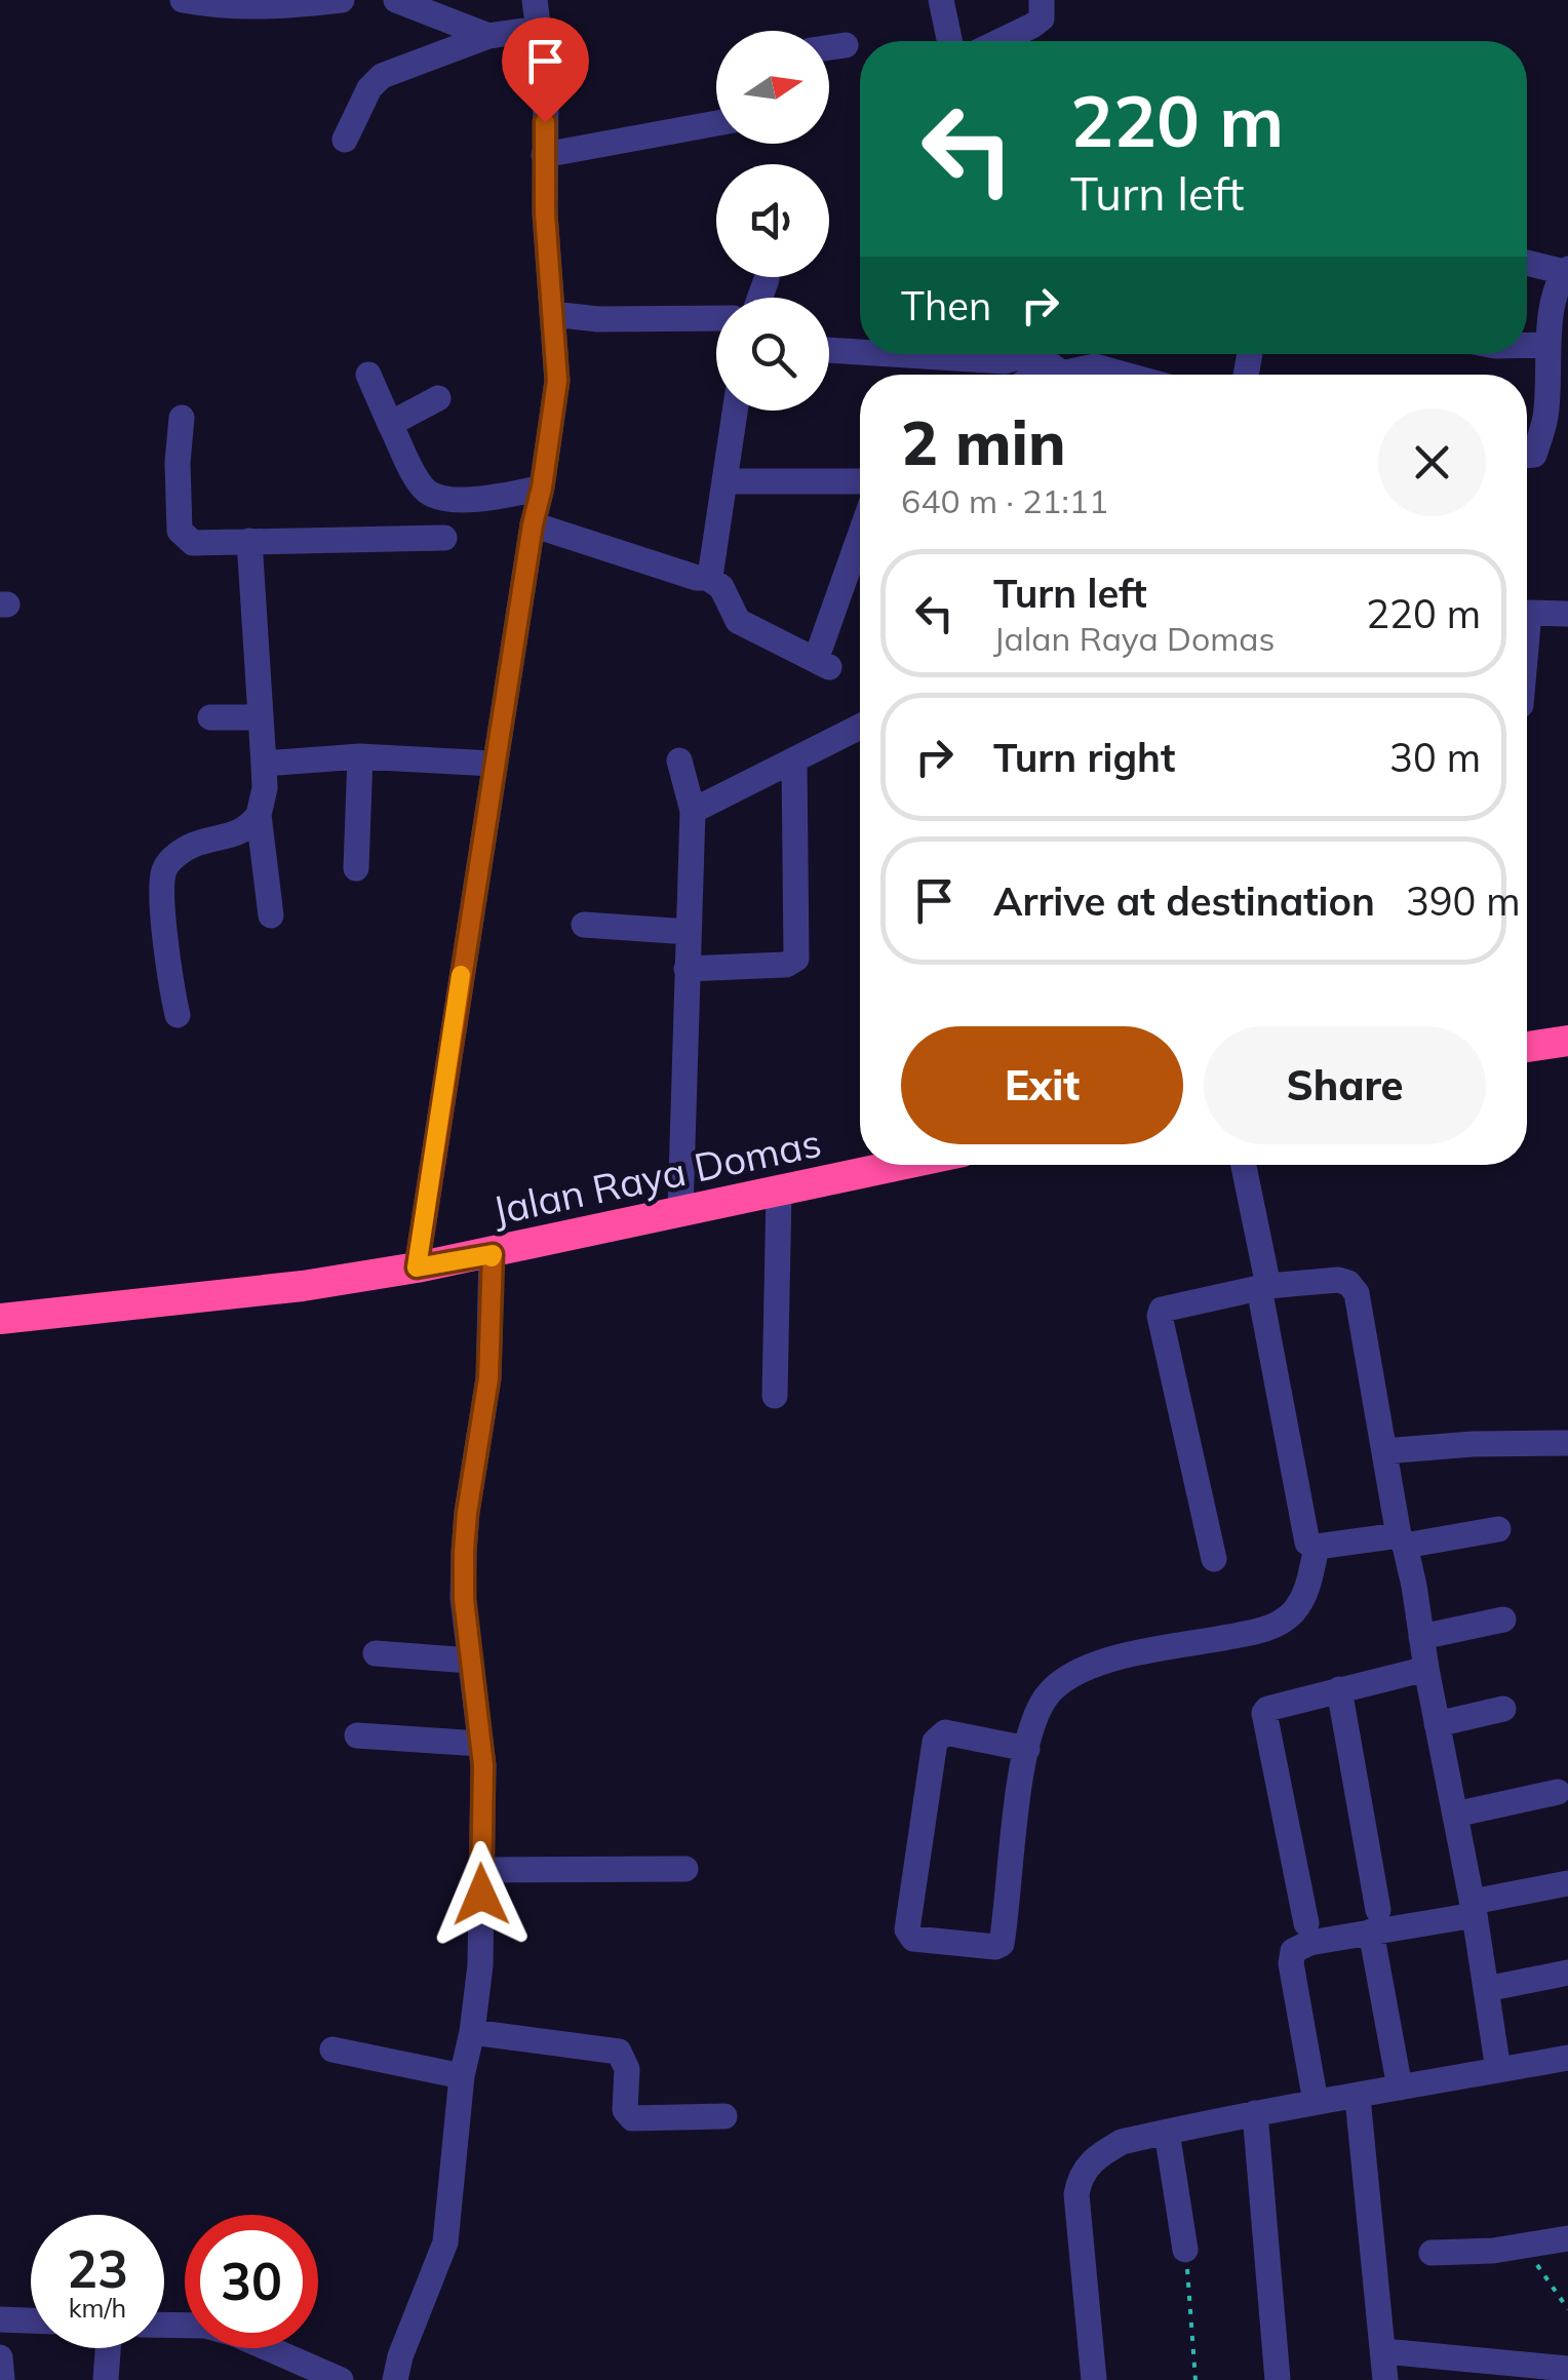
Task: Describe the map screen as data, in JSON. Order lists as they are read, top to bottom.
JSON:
{
  "streets": {
    "highway": ["Jalan Raya Domas"]
  },
  "north": "right",
  "page": {
    "turn": ["220 m", "Turn left"],
    "then": "Then",
    "heading": ["2 min", "640 m · 21:11"],
    "list": [
      {
        "name": "Turn left",
        "note": "Jalan Raya Domas",
        "value": "220 m"
      },
      {
        "name": "Turn right",
        "value": "30 m"
      },
      {
        "name": "Arrive at destination",
        "value": "390 m"
      }
    ],
    "buttons": ["Exit", "Share"],
    "speed": "23 km/h",
    "limit": "30"
  }
}
